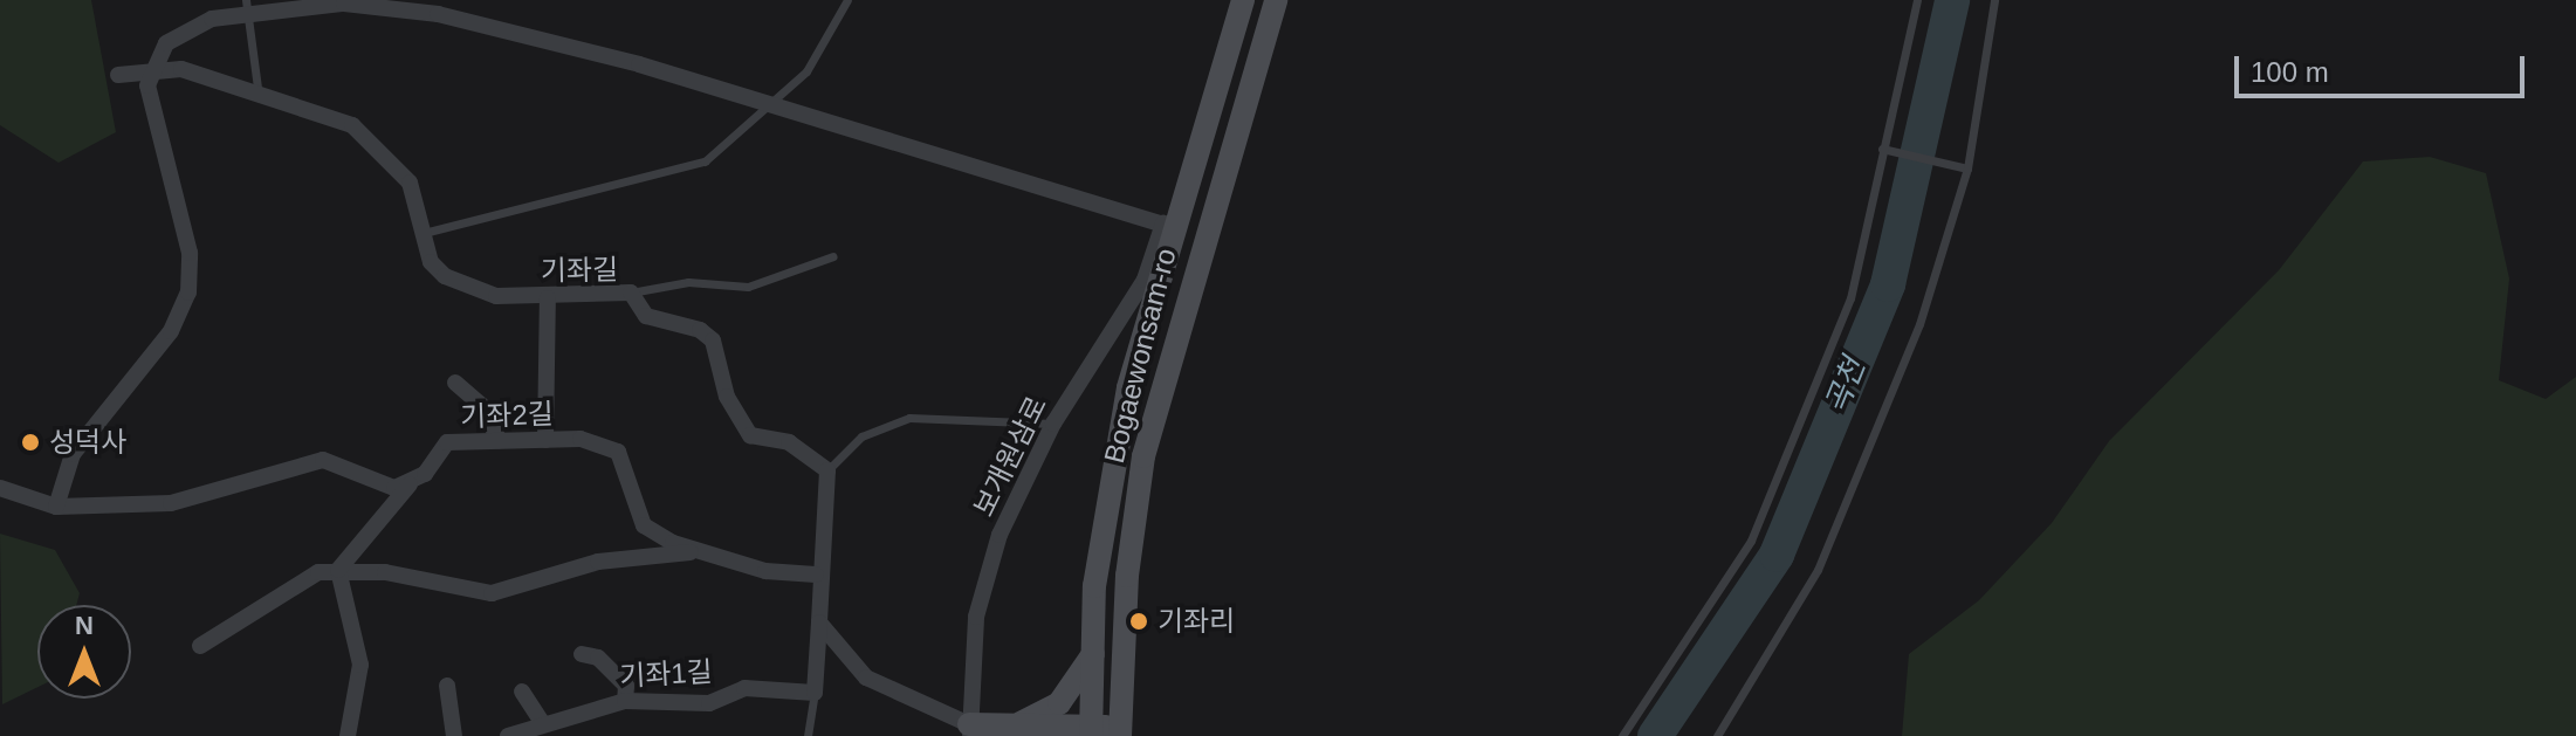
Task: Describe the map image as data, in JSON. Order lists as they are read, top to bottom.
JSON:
{
  "streets": {
    "main road": ["Bogaewonsam-ro"],
    "street": [
      "기좌길",
      "기좌2길",
      "보개원삼로",
      "기좌1길"
    ]
  },
  "crossings": [
    ["Bogaewonsam-ro", "보개원삼로"]
  ],
  "water": ["곡천"],
  "places": ["성덕사", "기좌리"],
  "scale_bar": "100 m",
  "north": "top"
}
